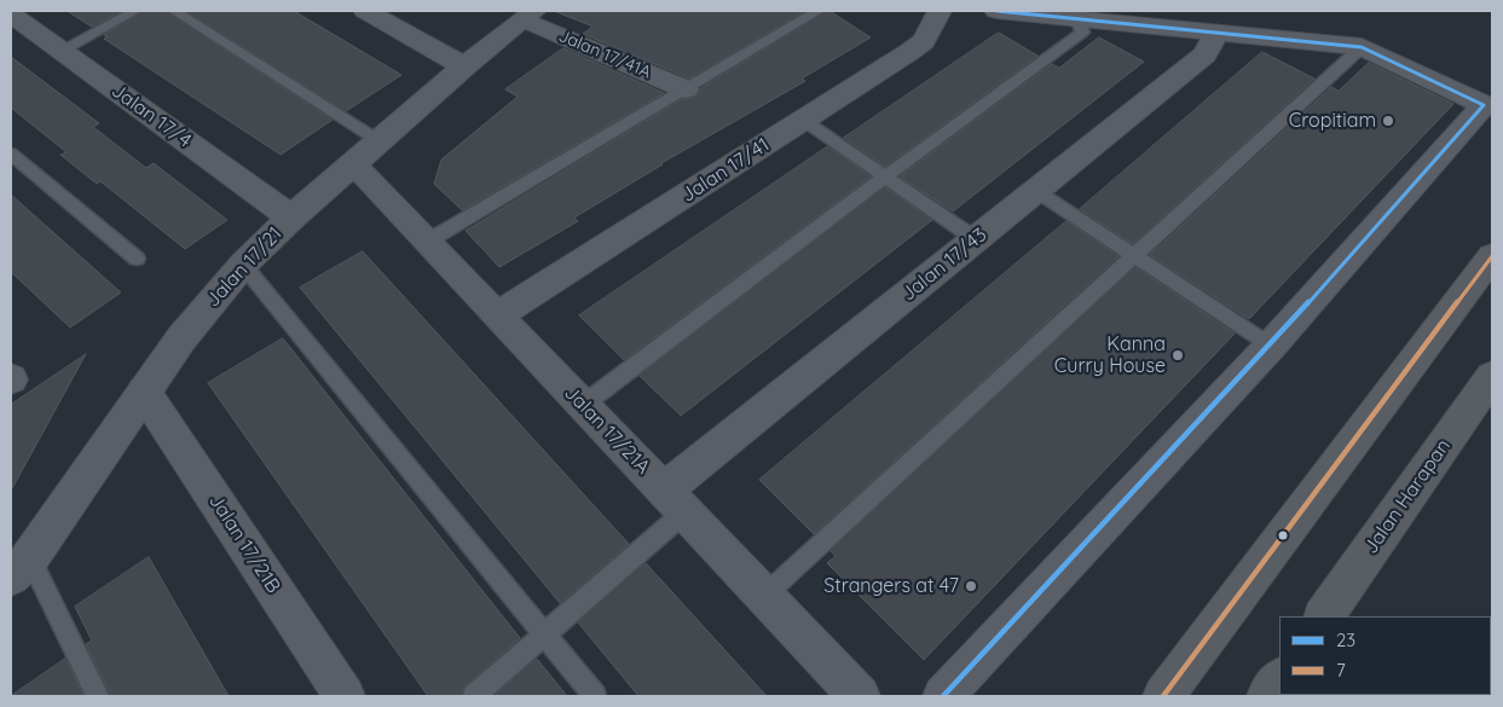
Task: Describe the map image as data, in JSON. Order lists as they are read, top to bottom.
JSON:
{
  "streets": {
    "main road": ["Jalan Harapan"],
    "street": [
      "Jalan 17/41A",
      "Jalan 17/4",
      "Jalan 17/41",
      "Jalan 17/43",
      "Jalan 17/21",
      "Jalan 17/21A",
      "Jalan 17/21B"
    ]
  },
  "crossings": [
    ["Jalan 17/41A", "Jalan 17/21"],
    ["Jalan 17/4", "Jalan 17/21"],
    ["Jalan 17/41", "Jalan 17/21A"],
    ["Jalan 17/43", "Jalan 17/21A"],
    ["Jalan 17/21", "Jalan 17/21A"],
    ["Jalan 17/21", "Jalan 17/21B"]
  ],
  "places": ["Cropitiam", "Kanna Curry House", "Strangers at 47"],
  "lines": ["transit line 23", "transit line 7"],
  "legend": ["23", "7"]
}
